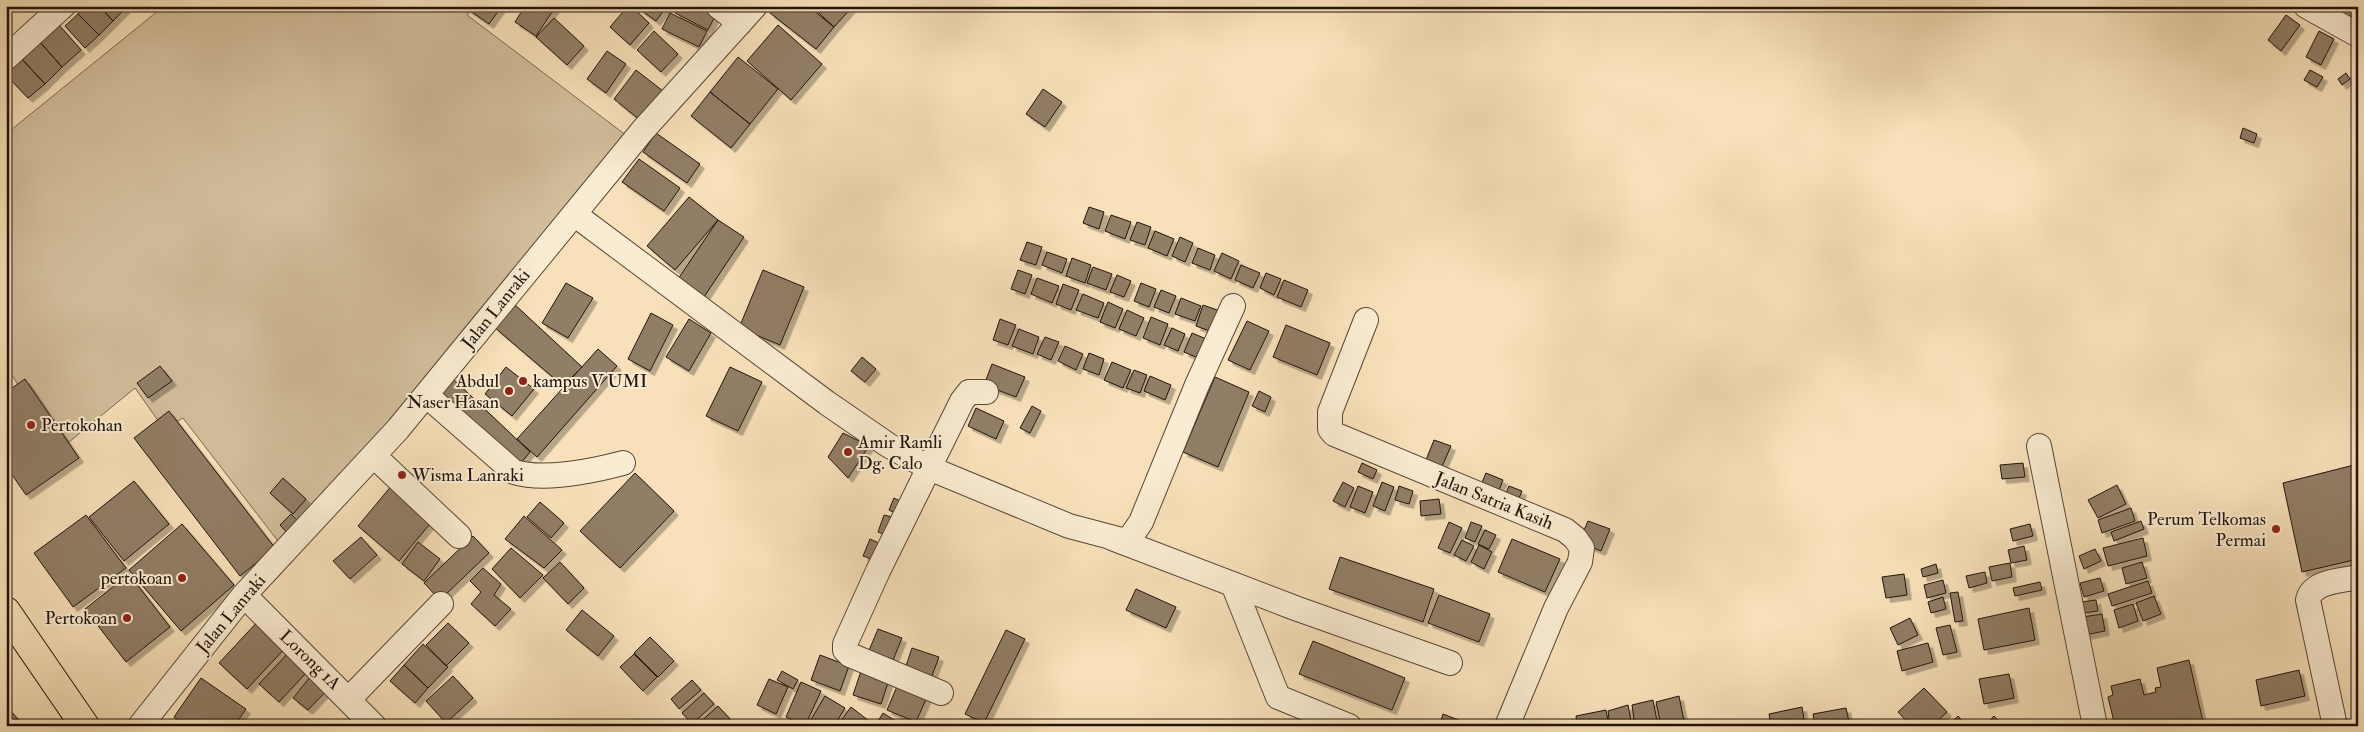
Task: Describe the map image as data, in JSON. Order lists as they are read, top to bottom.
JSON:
{
  "streets": {
    "street": ["Jalan Lanraki", "Jalan Satria Kasih", "Lorong 1A"]
  },
  "crossings": [
    ["Jalan Lanraki", "Lorong 1A"]
  ],
  "places": [
    "kampus V UMI",
    "Abdul Naser Hasan",
    "Pertokohan",
    "Amir Ramli Dg. Calo",
    "Wisma Lanraki",
    "Perum Telkomas Permai",
    "pertokoan",
    "Pertokoan"
  ]
}
